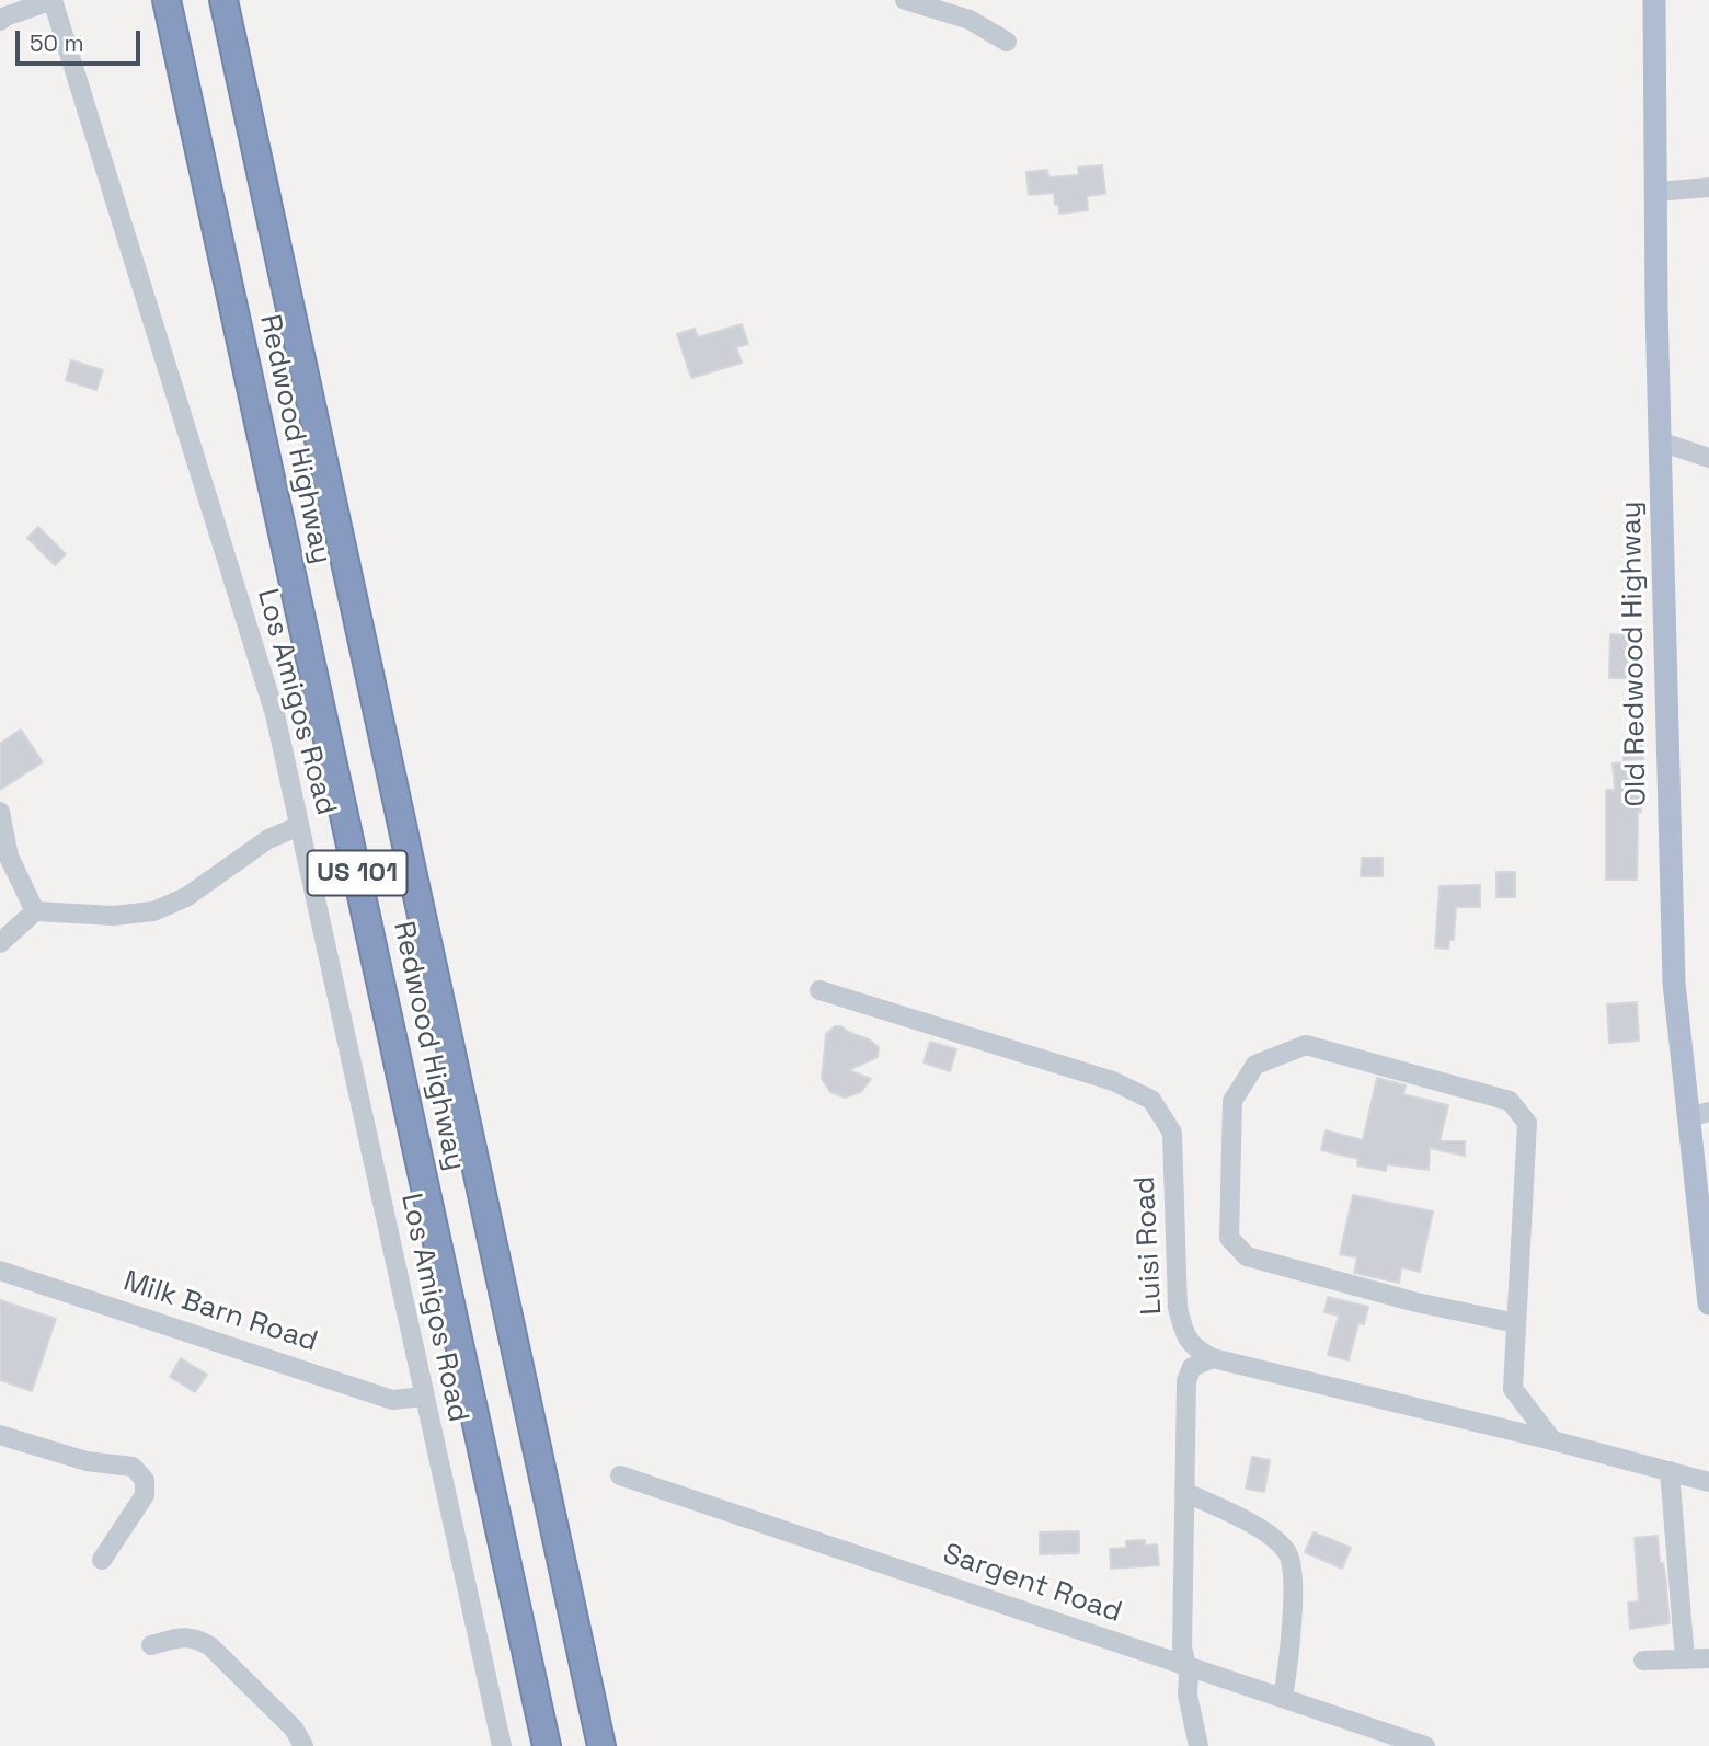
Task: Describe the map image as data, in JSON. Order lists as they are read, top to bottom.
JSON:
{
  "streets": {
    "highway": ["Redwood Highway", "US 101"],
    "main road": ["Old Redwood Highway"],
    "street": [
      "Los Amigos Road",
      "Luisi Road",
      "Milk Barn Road",
      "Sargent Road"
    ]
  },
  "crossings": [
    ["Los Amigos Road", "Milk Barn Road"]
  ],
  "scale_bar": "50 m"
}
